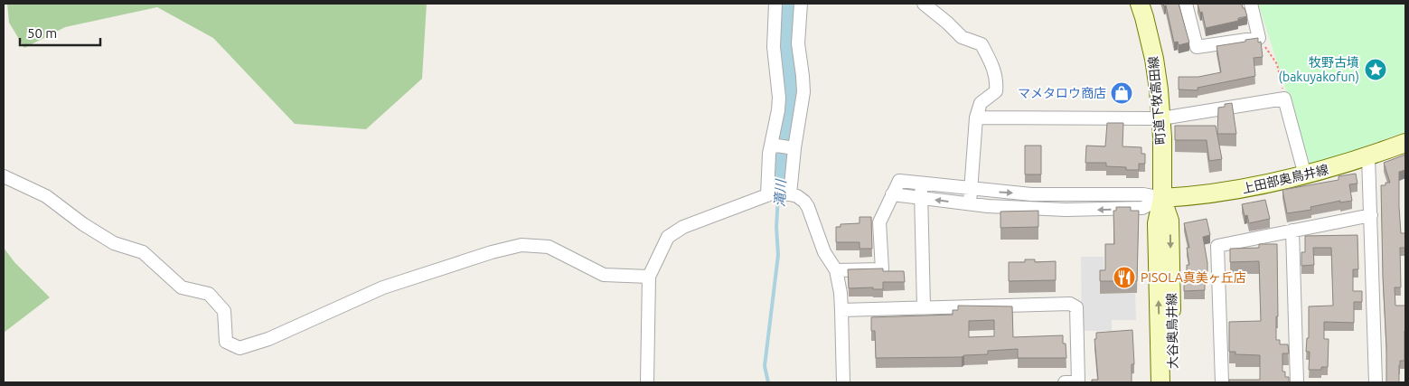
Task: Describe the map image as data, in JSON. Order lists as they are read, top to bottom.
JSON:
{
  "streets": {
    "street": ["町道下牧高田線", "上田部奥鳥井線", "大谷奥鳥井線"]
  },
  "crossings": [
    ["町道下牧高田線", "上田部奥鳥井線"],
    ["町道下牧高田線", "大谷奥鳥井線"],
    ["上田部奥鳥井線", "大谷奥鳥井線"]
  ],
  "water": ["滝川"],
  "places": {
    "place": ["牧野古墳 (bakuyakofun)"],
    "shop": ["マメタロウ商店"],
    "restaurant": ["PISOLA真美ヶ丘店"]
  },
  "scale_bar": "50 m"
}
